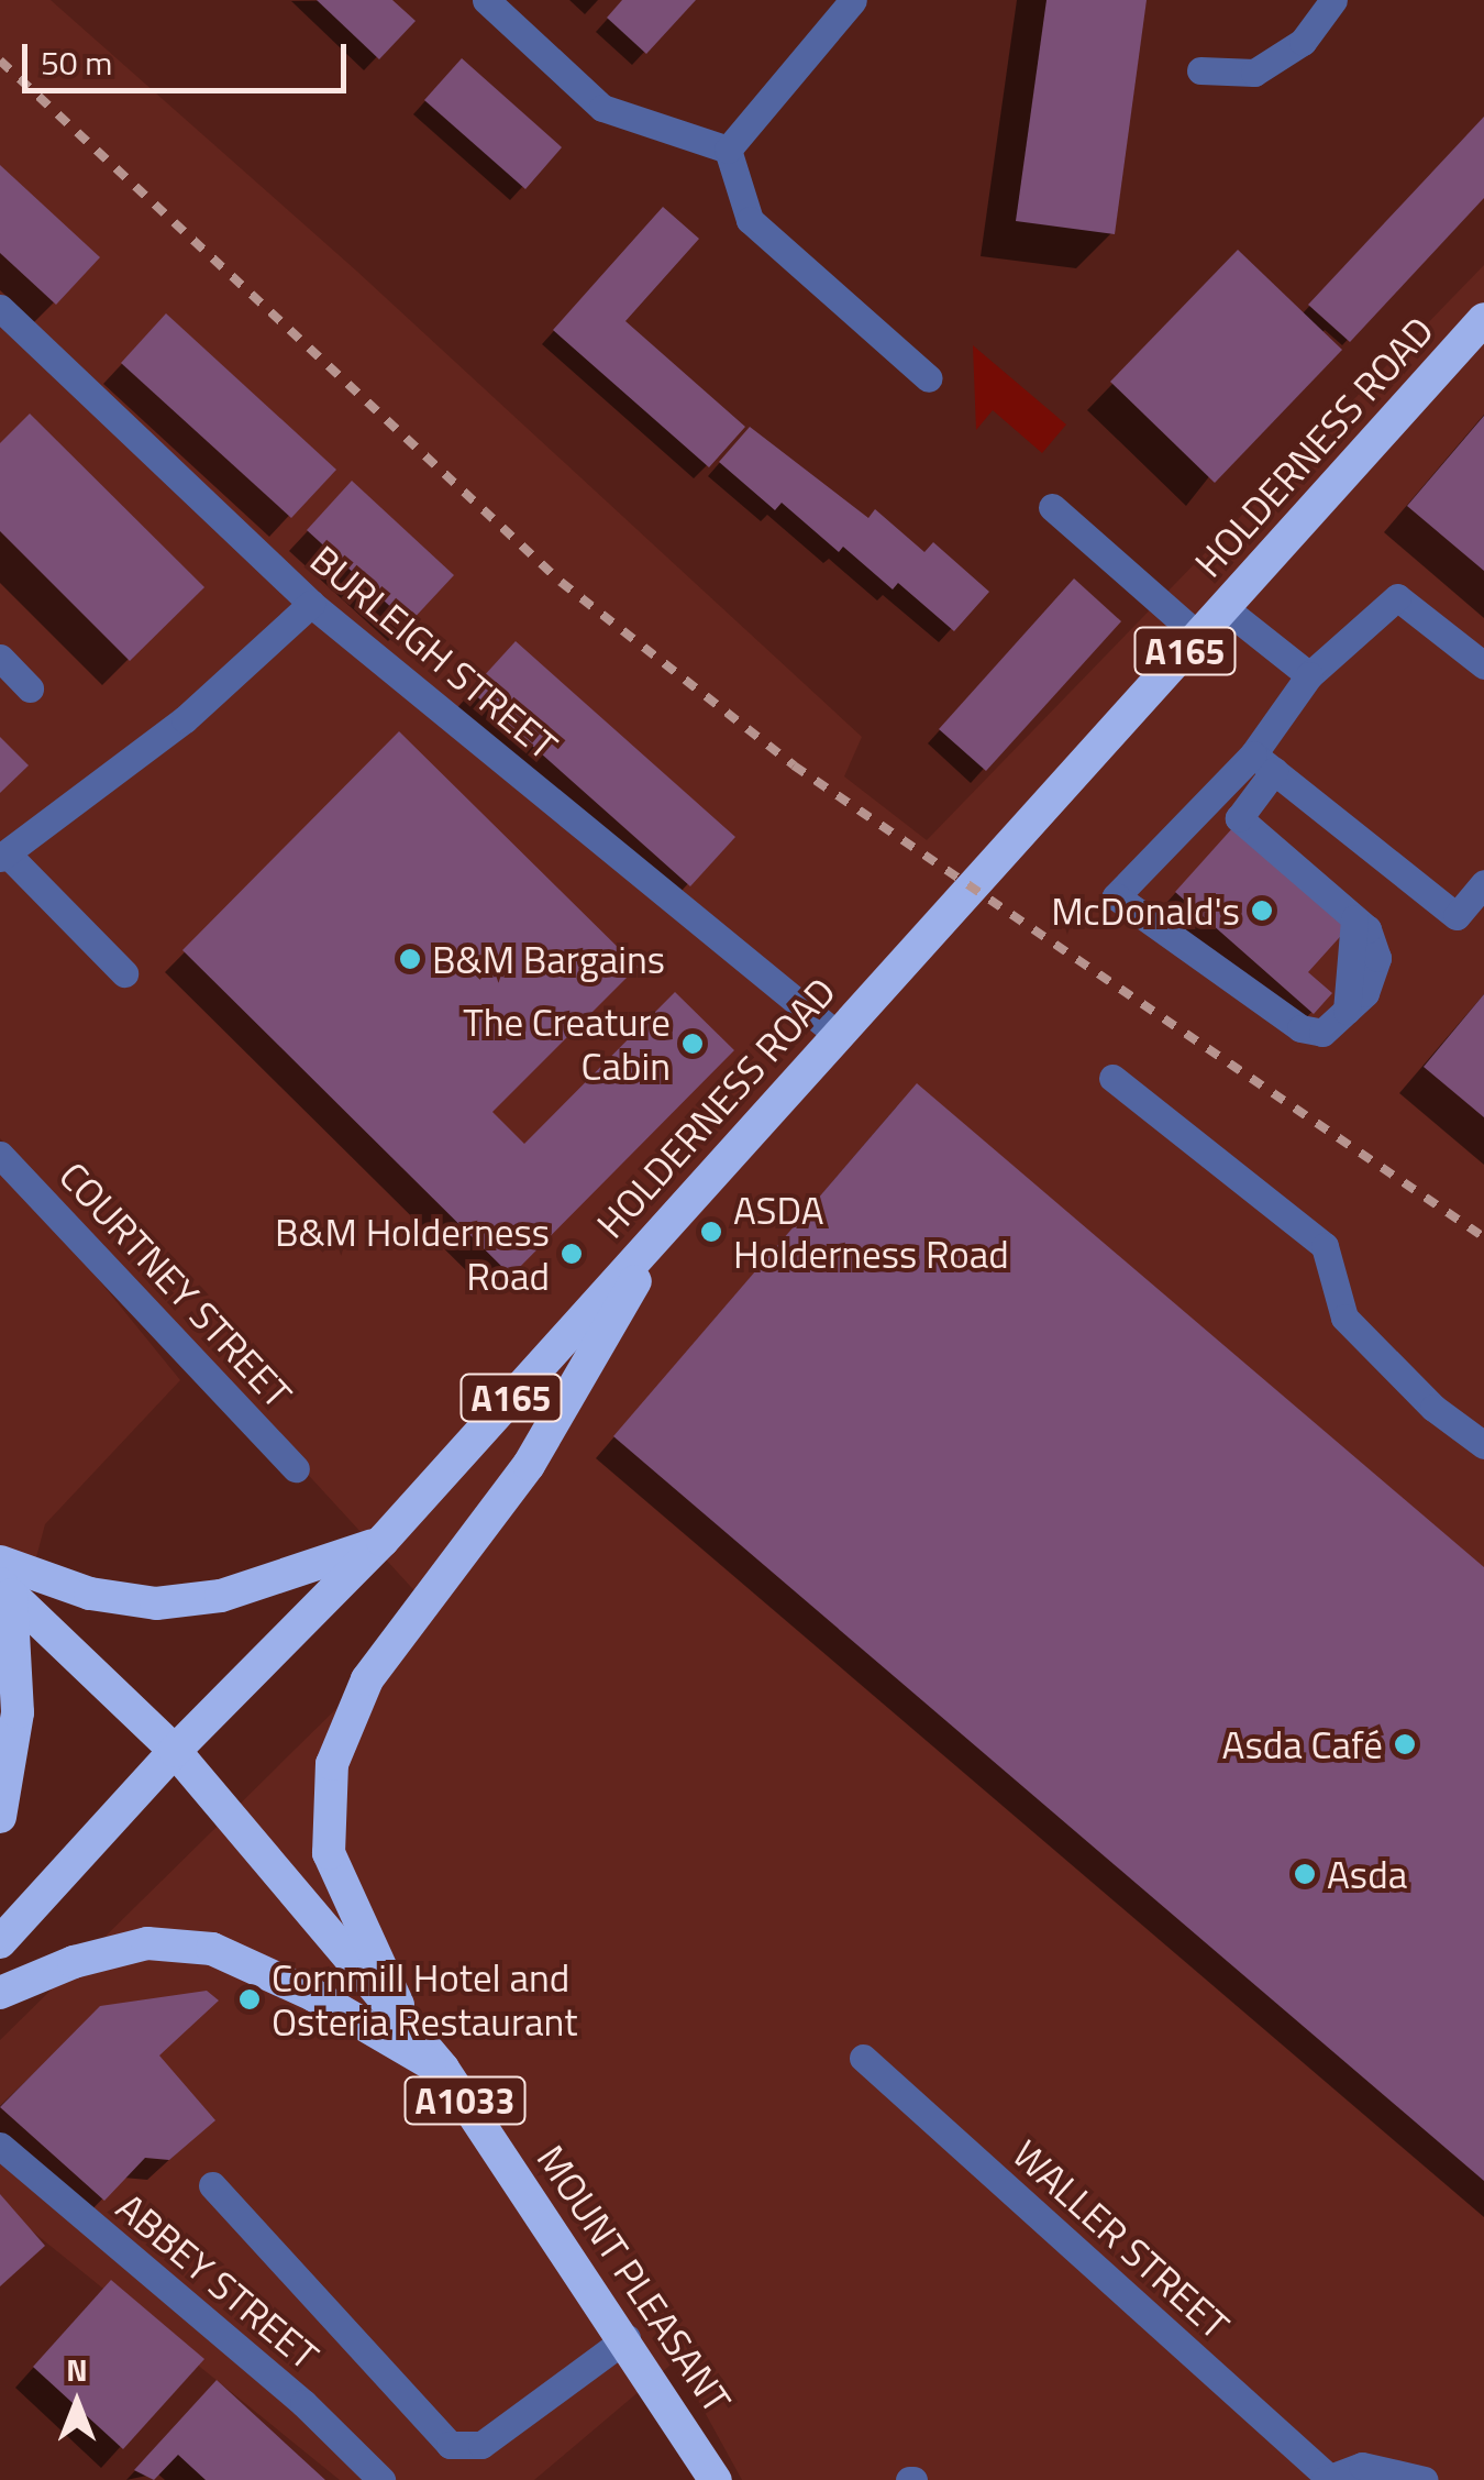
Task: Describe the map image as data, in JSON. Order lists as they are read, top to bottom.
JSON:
{
  "streets": {
    "highway": [
      "HOLDERNESS ROAD",
      "A165",
      "A1033",
      "MOUNT PLEASANT"
    ],
    "street": [
      "BURLEIGH STREET",
      "COURTNEY STREET",
      "WALLER STREET",
      "ABBEY STREET"
    ]
  },
  "crossings": [
    ["HOLDERNESS ROAD", "BURLEIGH STREET"],
    ["HOLDERNESS ROAD", "MOUNT PLEASANT"]
  ],
  "places": [
    "McDonald's",
    "B&M Bargains",
    "The Creature Cabin",
    "ASDA Holderness Road",
    "B&M Holderness Road",
    "Asda Café",
    "Asda",
    "Cornmill Hotel and Osteria Restaurant"
  ],
  "scale_bar": "50 m",
  "north": "top"
}
